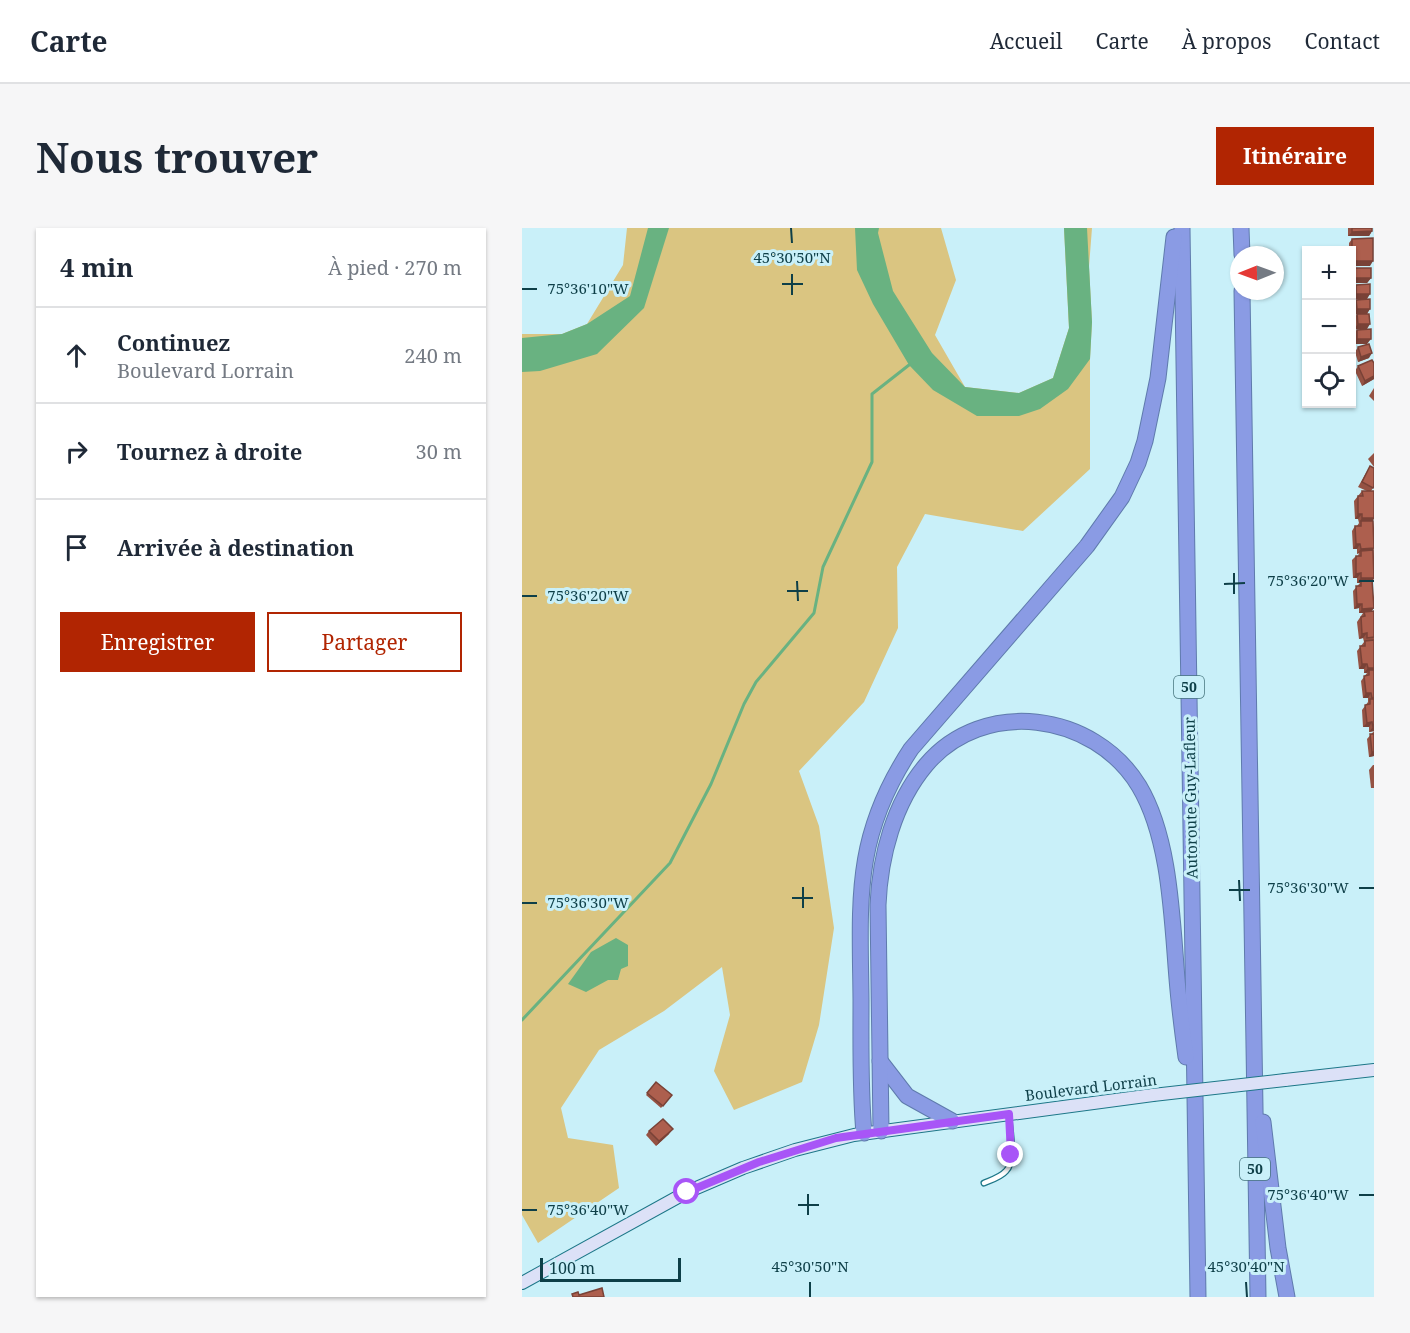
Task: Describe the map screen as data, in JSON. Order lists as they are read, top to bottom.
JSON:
{
  "streets": {
    "highway": ["50", "Autoroute Guy-Lafleur"],
    "main road": ["Boulevard Lorrain"]
  },
  "scale_bar": "100 m",
  "north": "left",
  "page": {
    "header": "Carte",
    "nav": [
      "Accueil",
      "Carte",
      "À propos",
      "Contact"
    ],
    "buttons": [
      "Itinéraire",
      ["Enregistrer", "Partager"]
    ],
    "title": "Nous trouver",
    "heading": ["4 min", "À pied · 270 m"],
    "map_buttons": ["+", "−"],
    "list": [
      ["Continuez", "Boulevard Lorrain", "240 m"],
      ["Tournez à droite", "30 m"],
      "Arrivée à destination"
    ],
    "scale": "100 m"
  },
  "coordinates": [
    "45°30'50\"N",
    "75°36'10\"W",
    "75°36'20\"W",
    "75°36'30\"W",
    "75°36'40\"W",
    "45°30'40\"N"
  ]
}
